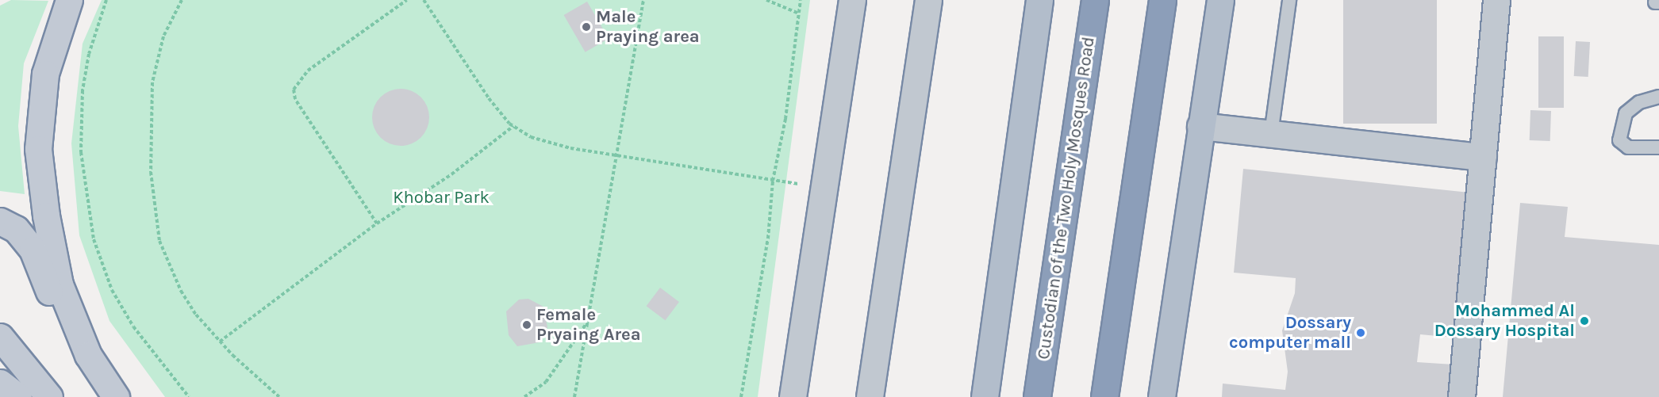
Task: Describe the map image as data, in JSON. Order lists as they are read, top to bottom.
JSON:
{
  "streets": {
    "highway": ["Custodian of the Two Holy Mosques Road"]
  },
  "parks": ["Khobar Park"],
  "places": [
    "Male Praying area",
    "Mohammed Al Dossary Hospital",
    "Female Pryaing Area",
    "Dossary computer mall"
  ]
}
